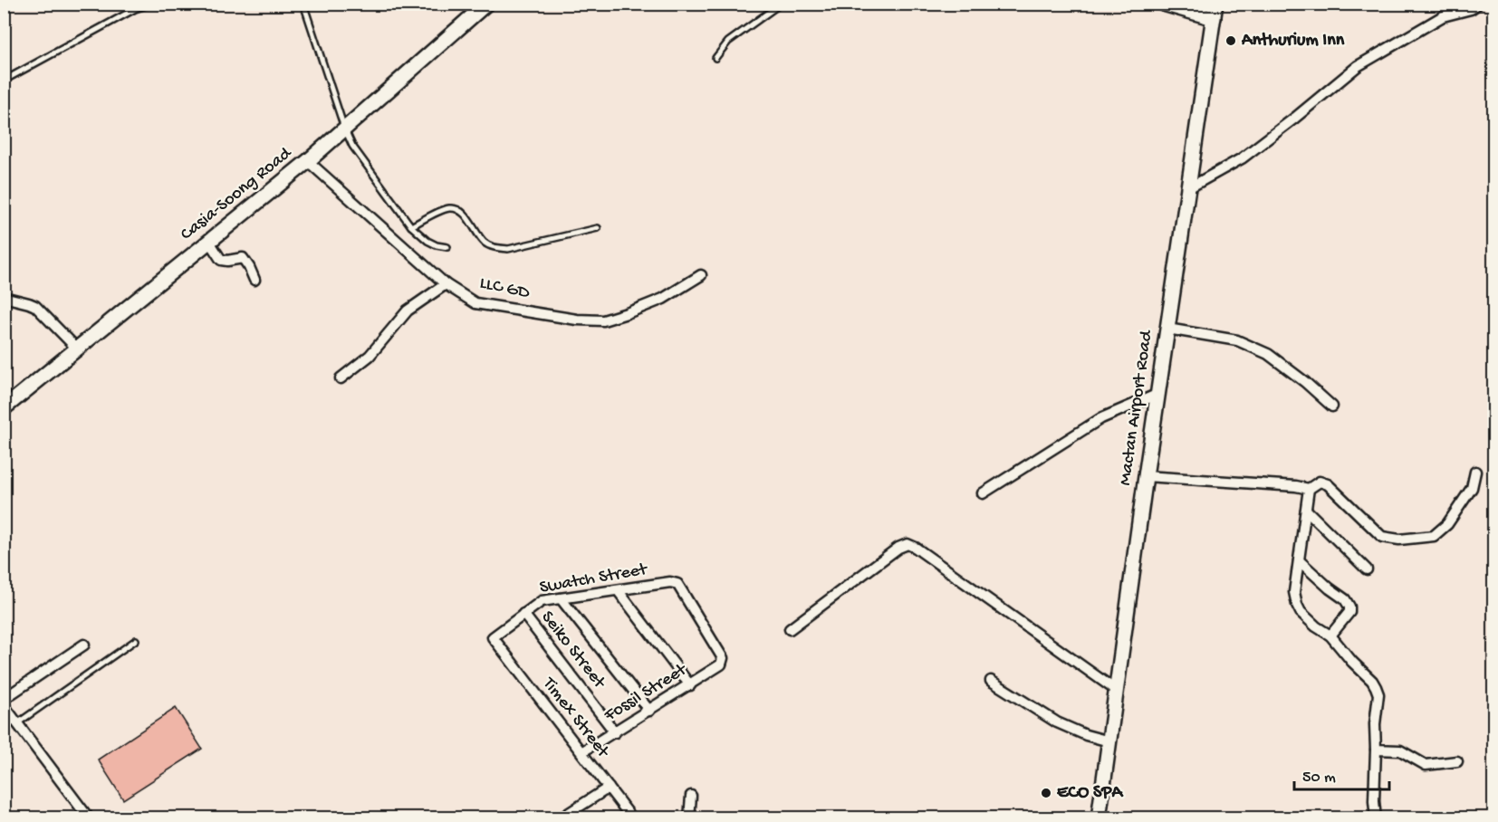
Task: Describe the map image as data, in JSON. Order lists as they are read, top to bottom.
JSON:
{
  "streets": {
    "main road": ["Casia-Soong Road", "Mactan Airport Road"],
    "street": [
      "LLC GD",
      "Swatch Street",
      "Seiko Street",
      "Fossil Street",
      "Timex Street"
    ]
  },
  "crossings": [
    ["Casia-Soong Road", "LLC GD"],
    ["Swatch Street", "Seiko Street"],
    ["Swatch Street", "Fossil Street"],
    ["Swatch Street", "Timex Street"],
    ["Seiko Street", "Fossil Street"],
    ["Fossil Street", "Timex Street"]
  ],
  "places": ["Anthurium Inn", "ECO SPA"],
  "scale_bar": "50 m"
}
